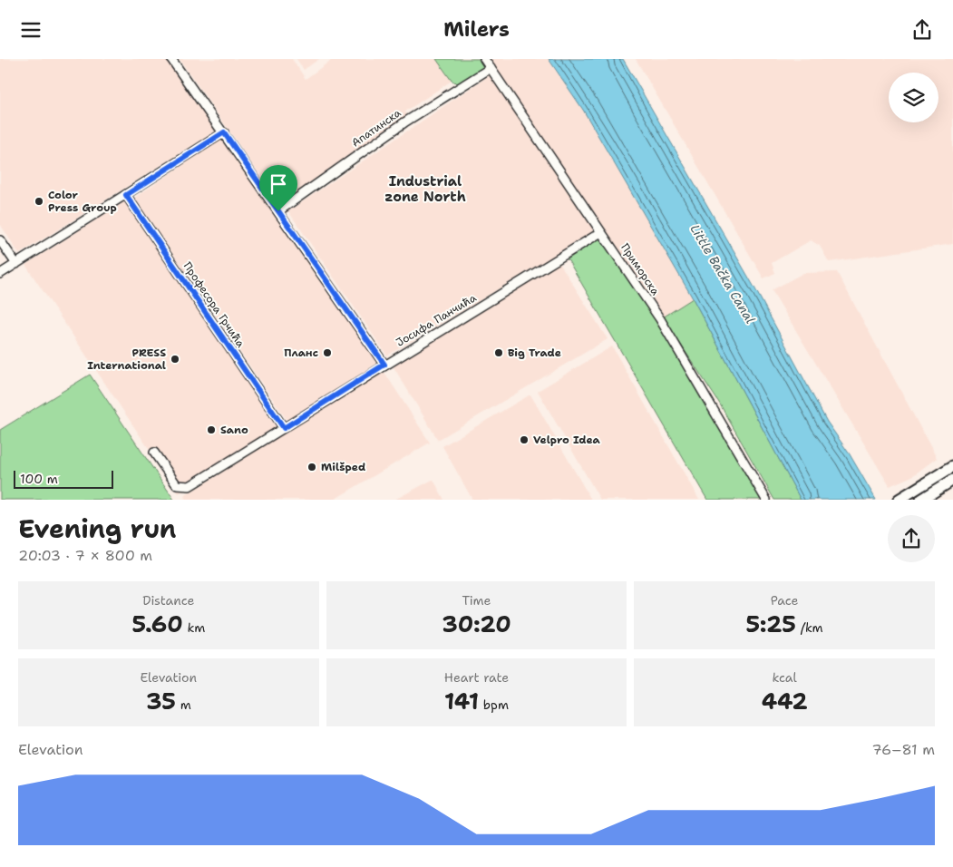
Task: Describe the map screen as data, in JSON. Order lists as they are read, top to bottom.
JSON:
{
  "streets": {
    "street": [
      "Апатинска",
      "Приморска",
      "Професора Грчића",
      "Јосифа Панчића"
    ]
  },
  "crossings": [
    ["Апатинска", "Приморска"],
    ["Приморска", "Јосифа Панчића"],
    ["Професора Грчића", "Јосифа Панчића"]
  ],
  "districts": ["Industrial zone North"],
  "water": ["Little Bačka Canal"],
  "places": [
    "Color Press Group",
    "Планс",
    "Big Trade",
    "PRESS International",
    "Sano",
    "Velpro Idea",
    "Milšped"
  ],
  "scale_bar": "100 m",
  "page": {
    "header": "Milers",
    "scale": "100 m",
    "heading": ["Evening run", "20:03 · 7 × 800 m"],
    "stats": [
      ["Distance", "5.60 km"],
      ["Time", "30:20"],
      ["Pace", "5:25 /km"],
      ["Elevation", "35 m"],
      ["Heart rate", "141 bpm"],
      ["kcal", "442"]
    ],
    "chart": ["Elevation", "76–81 m"]
  }
}
